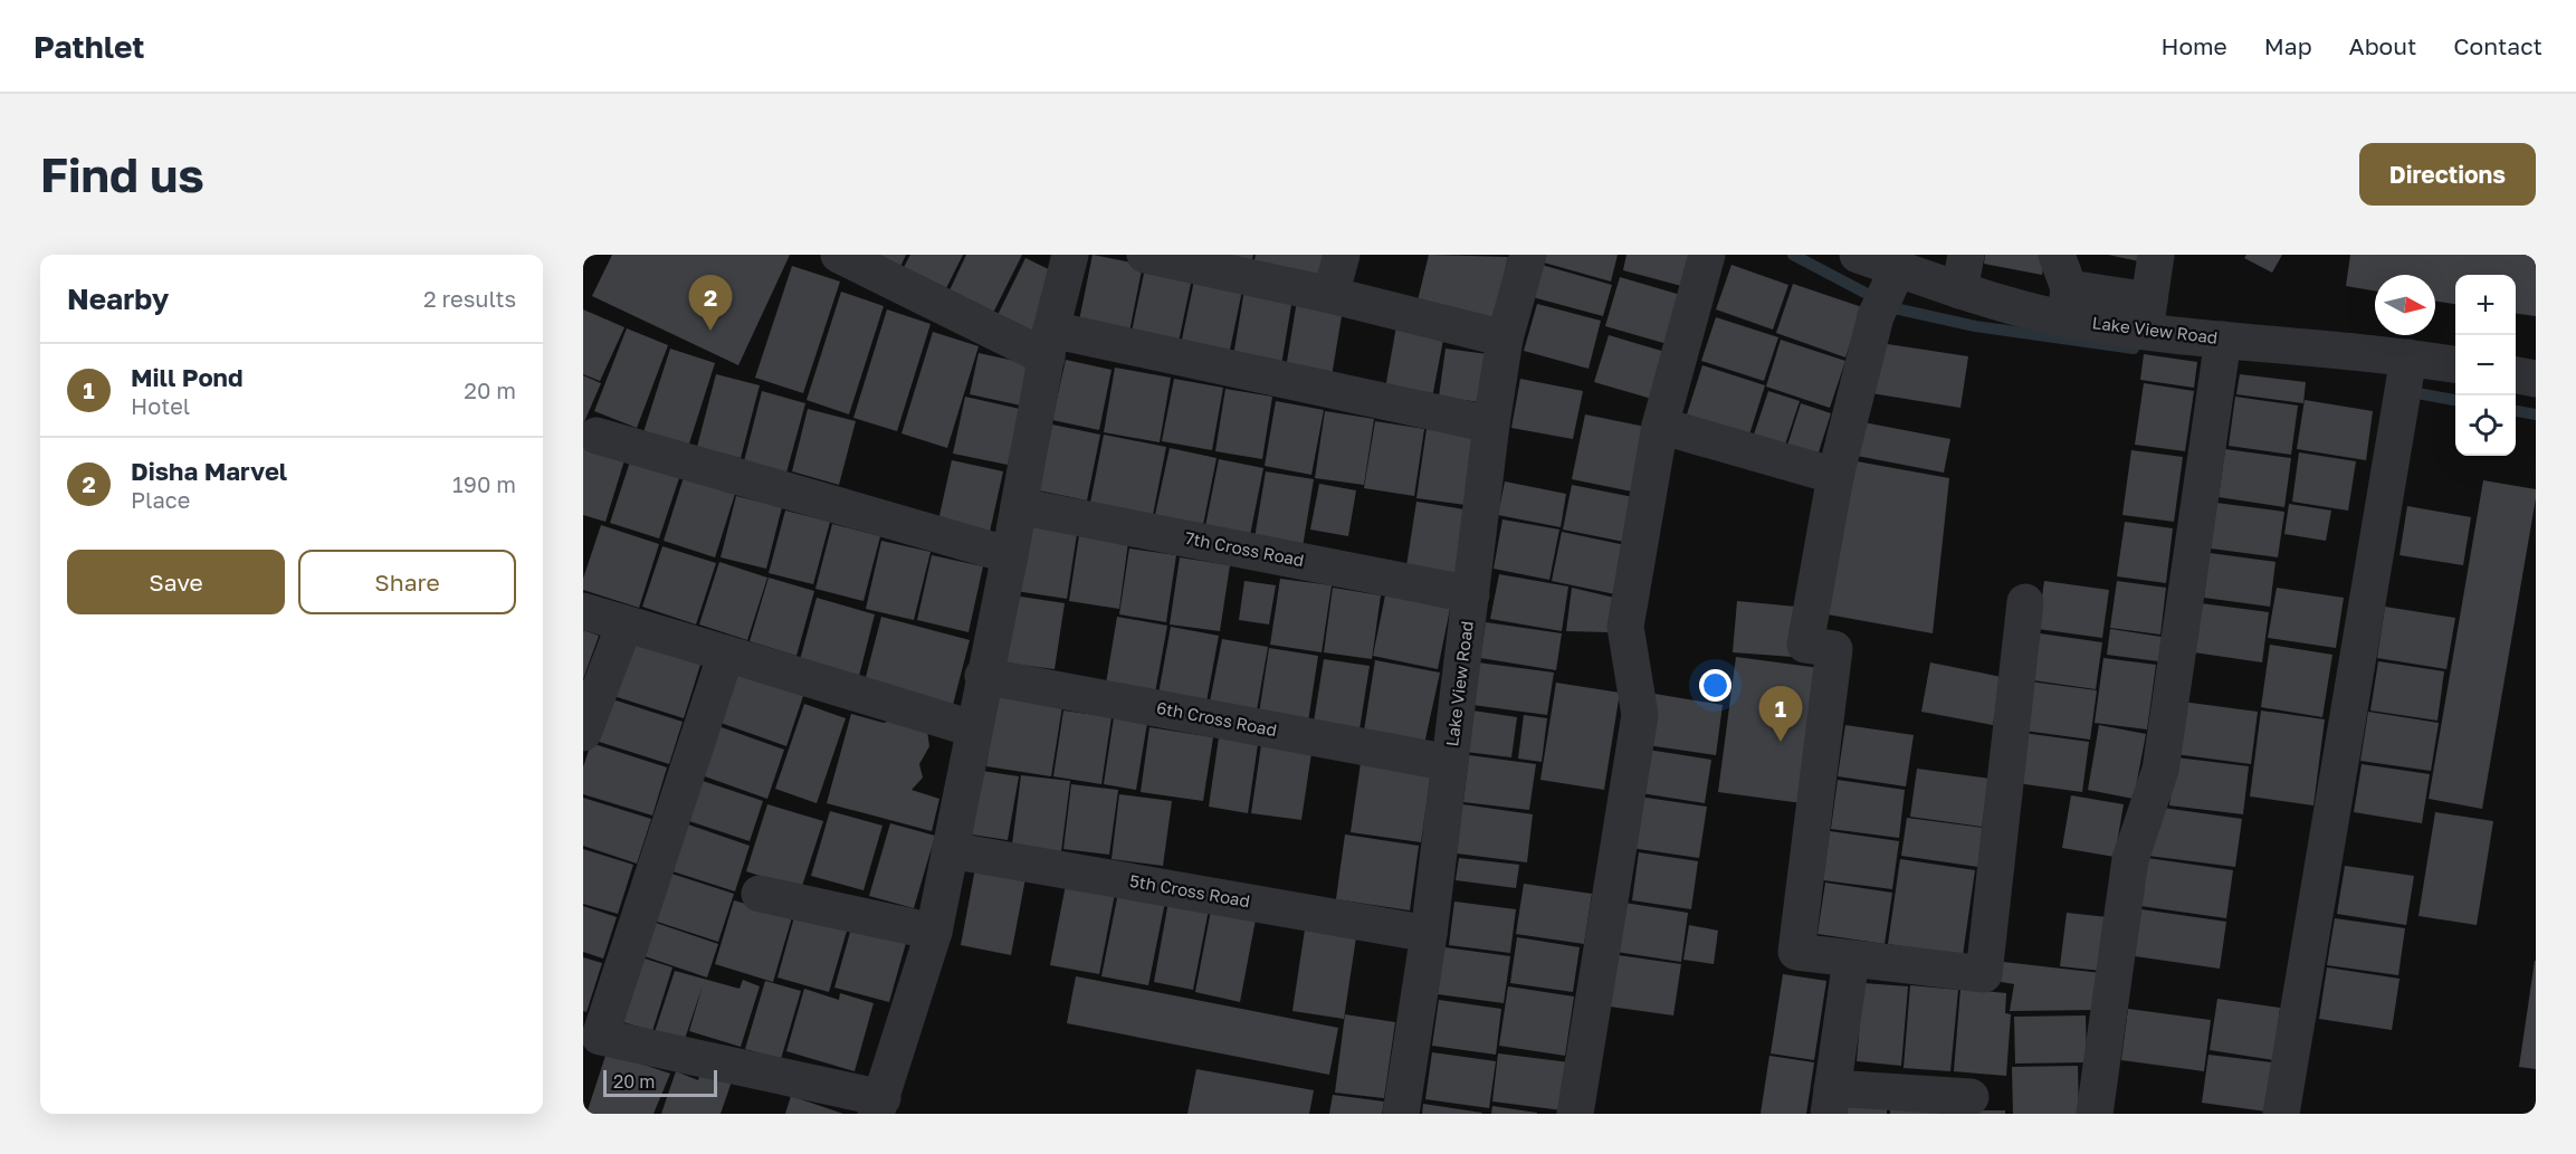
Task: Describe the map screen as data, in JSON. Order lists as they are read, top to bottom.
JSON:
{
  "streets": {
    "street": [
      "Lake View Road",
      "7th Cross Road",
      "6th Cross Road",
      "5th Cross Road"
    ]
  },
  "crossings": [
    ["Lake View Road", "7th Cross Road"],
    ["Lake View Road", "6th Cross Road"],
    ["Lake View Road", "5th Cross Road"]
  ],
  "scale_bar": "20 m",
  "north": "right",
  "page": {
    "header": "Pathlet",
    "nav": [
      "Home",
      "Map",
      "About",
      "Contact"
    ],
    "buttons": [
      "Directions",
      ["Save", "Share"]
    ],
    "title": "Find us",
    "heading": ["Nearby", "2 results"],
    "map_buttons": ["+", "−"],
    "pins": ["2", "1"],
    "list": [
      {
        "mark": "1",
        "name": "Mill Pond",
        "note": "Hotel",
        "value": "20 m"
      },
      {
        "mark": "2",
        "name": "Disha Marvel",
        "note": "Place",
        "value": "190 m"
      }
    ],
    "scale": "20 m"
  }
}
